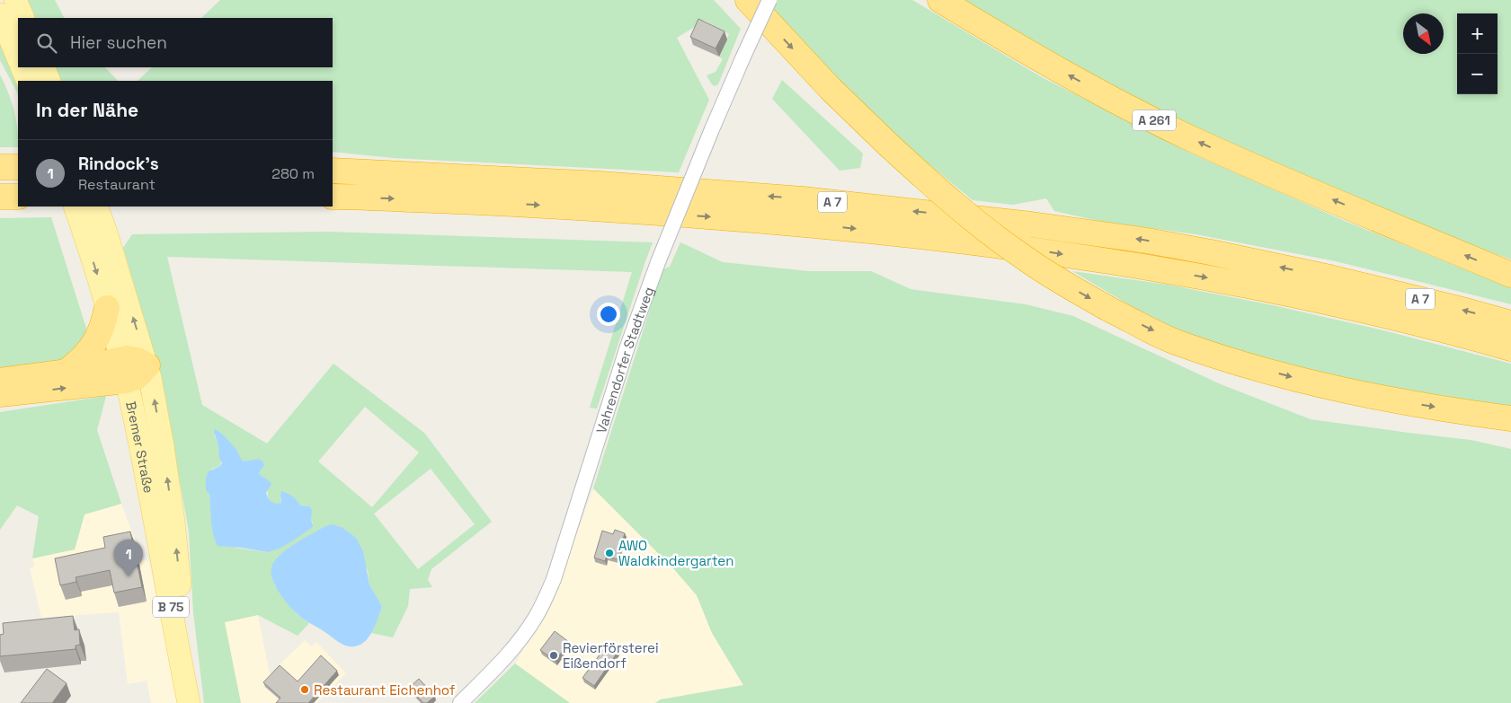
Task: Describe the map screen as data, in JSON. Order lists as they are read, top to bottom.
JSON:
{
  "streets": {
    "highway": ["A 261", "A 7"],
    "main road": ["Bremer Straße", "B 75"],
    "street": ["Vahrendorfer Stadtweg"]
  },
  "places": ["AWO Waldkindergarten", "Revierförsterei Eißendorf", "Restaurant Eichenhof"],
  "north": "bottom right",
  "page": {
    "map_buttons": ["+", "−"],
    "search": "Hier suchen",
    "heading": "In der Nähe",
    "list": [
      {
        "mark": "1",
        "name": "Rindock's",
        "note": "Restaurant",
        "value": "280 m"
      }
    ],
    "pins": "1"
  }
}
